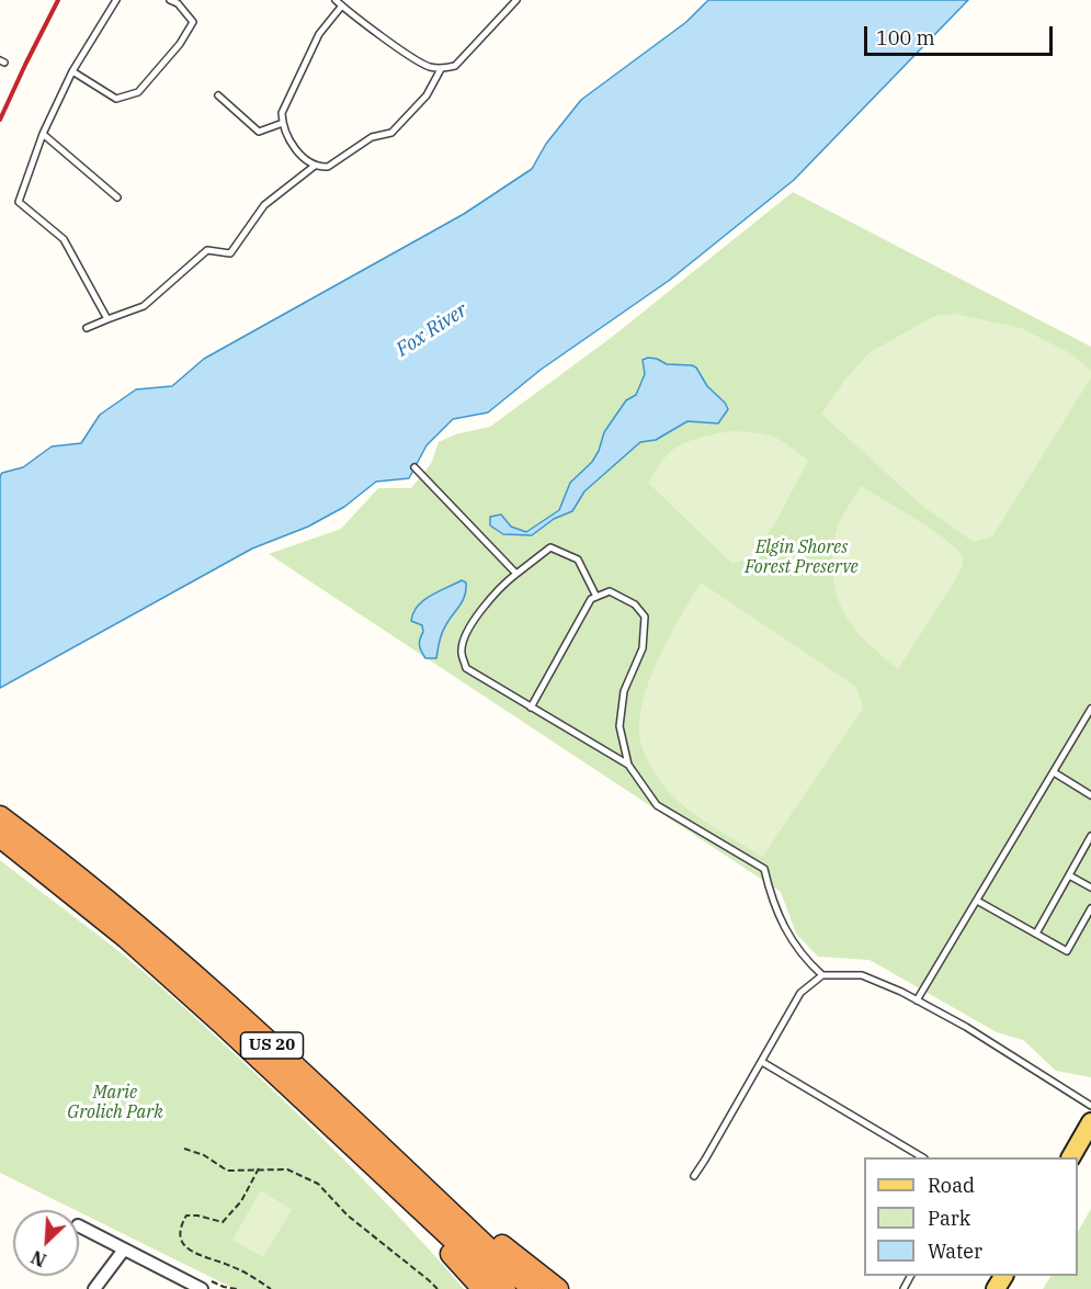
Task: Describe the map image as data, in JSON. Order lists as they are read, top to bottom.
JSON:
{
  "streets": {
    "highway": ["US 20"]
  },
  "water": ["Fox River"],
  "parks": ["Elgin Shores Forest Preserve", "Marie Grolich Park"],
  "legend": ["Road", "Park", "Water"],
  "scale_bar": "100 m",
  "north": "bottom left"
}
